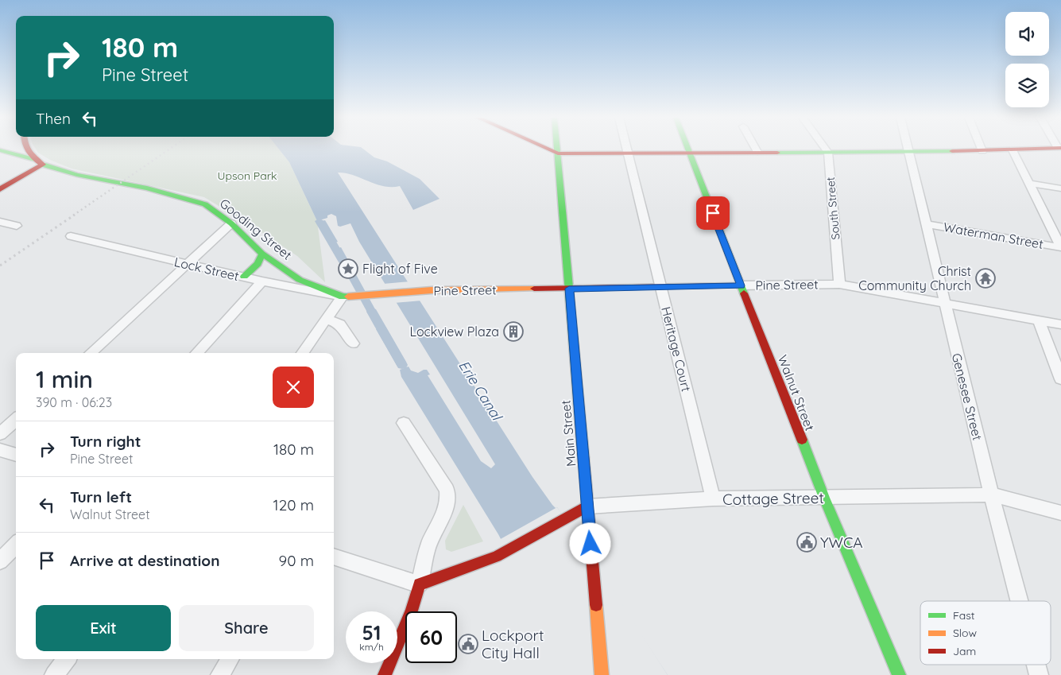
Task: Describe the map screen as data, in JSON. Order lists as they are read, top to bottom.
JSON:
{
  "streets": {
    "main road": [
      "Gooding Street",
      "Pine Street",
      "Walnut Street",
      "Main Street",
      "Cottage Street"
    ],
    "street": [
      "South Street",
      "Waterman Street",
      "Lock Street",
      "Heritage Court",
      "Genesee Street"
    ]
  },
  "crossings": [
    ["South Street", "Pine Street"],
    ["Gooding Street", "Lock Street"],
    ["Gooding Street", "Pine Street"],
    ["Waterman Street", "Genesee Street"],
    ["Lock Street", "Pine Street"],
    ["Pine Street", "Heritage Court"],
    ["Pine Street", "Walnut Street"],
    ["Pine Street", "Genesee Street"],
    ["Pine Street", "Main Street"],
    ["Heritage Court", "Cottage Street"],
    ["Walnut Street", "Cottage Street"],
    ["Genesee Street", "Cottage Street"],
    ["Main Street", "Cottage Street"]
  ],
  "water": ["Erie Canal"],
  "parks": ["Upson Park"],
  "places": {
    "place": ["Flight of Five"],
    "temple": ["Christ Community Church"],
    "building": ["Lockview Plaza"],
    "public building": ["YWCA", "Lockport City Hall"]
  },
  "legend": ["Fast", "Slow", "Jam"],
  "page": {
    "turn": ["180 m", "Pine Street"],
    "then": "Then",
    "heading": ["1 min", "390 m · 06:23"],
    "list": [
      {
        "name": "Turn right",
        "note": "Pine Street",
        "value": "180 m"
      },
      {
        "name": "Turn left",
        "note": "Walnut Street",
        "value": "120 m"
      },
      {
        "name": "Arrive at destination",
        "value": "90 m"
      }
    ],
    "buttons": ["Exit", "Share"],
    "speed": "51 km/h",
    "limit": "60"
  }
}
